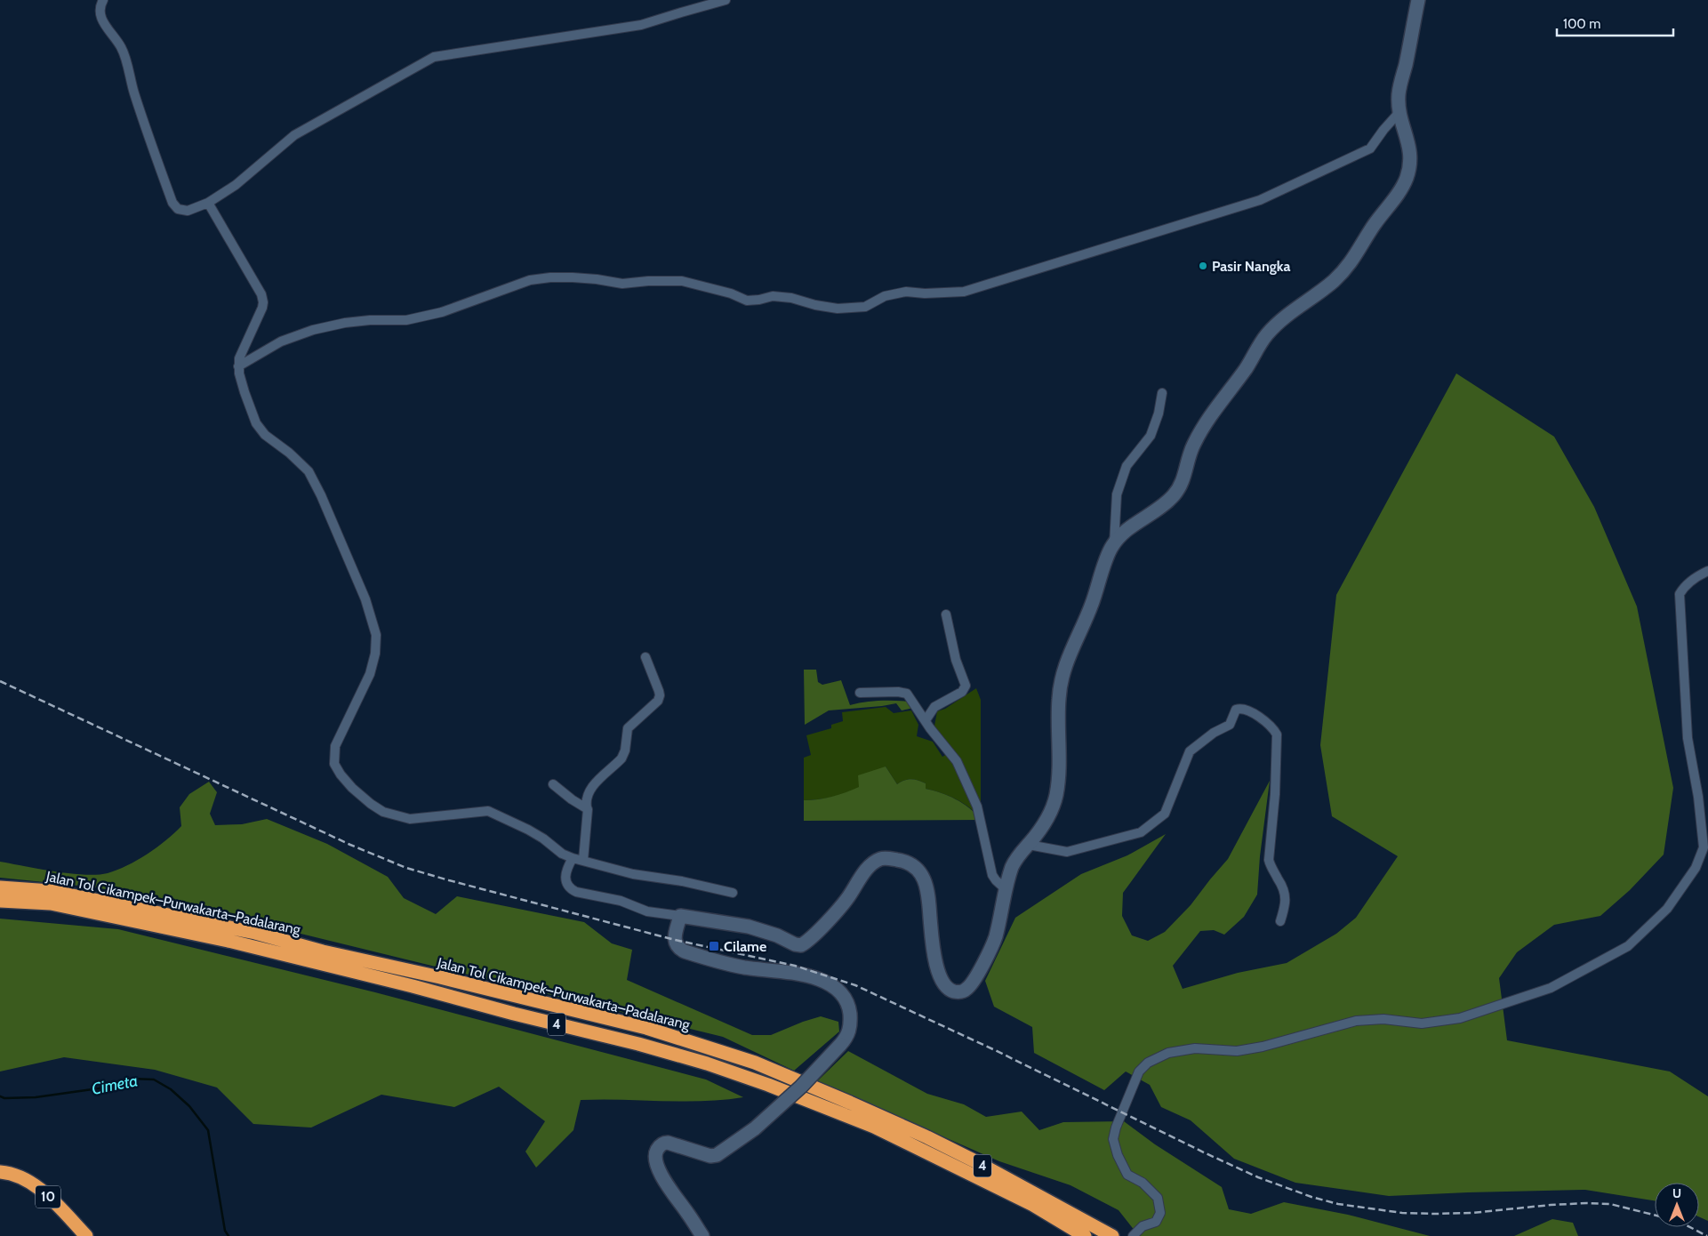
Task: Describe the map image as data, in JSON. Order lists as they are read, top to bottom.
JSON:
{
  "streets": {
    "highway": ["Jalan Tol Cikampek–Purwakarta–Padalarang", "4", "10"]
  },
  "water": ["Cimeta"],
  "places": {
    "other": ["Pasir Nangka"],
    "transit": ["Cilame"]
  },
  "scale_bar": "100 m",
  "north": "top"
}
